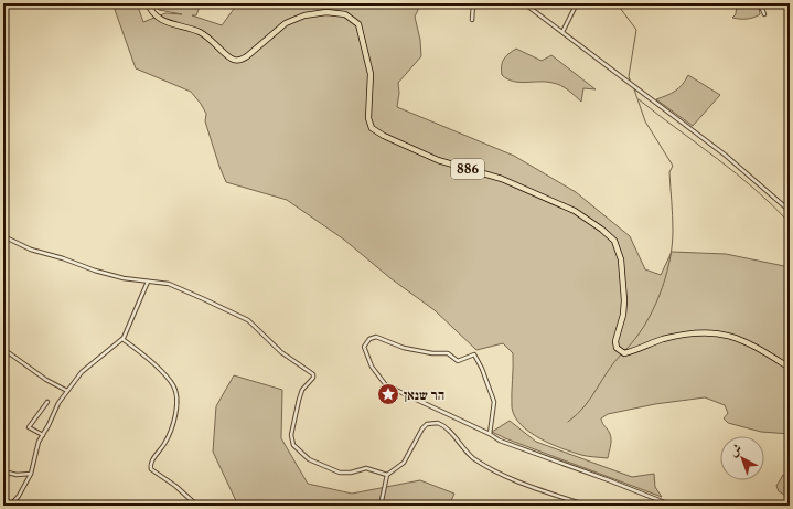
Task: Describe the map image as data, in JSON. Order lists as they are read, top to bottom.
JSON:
{
  "streets": {
    "main road": ["886"]
  },
  "places": {
    "place": ["הר שנאן"]
  },
  "north": "top left"
}
